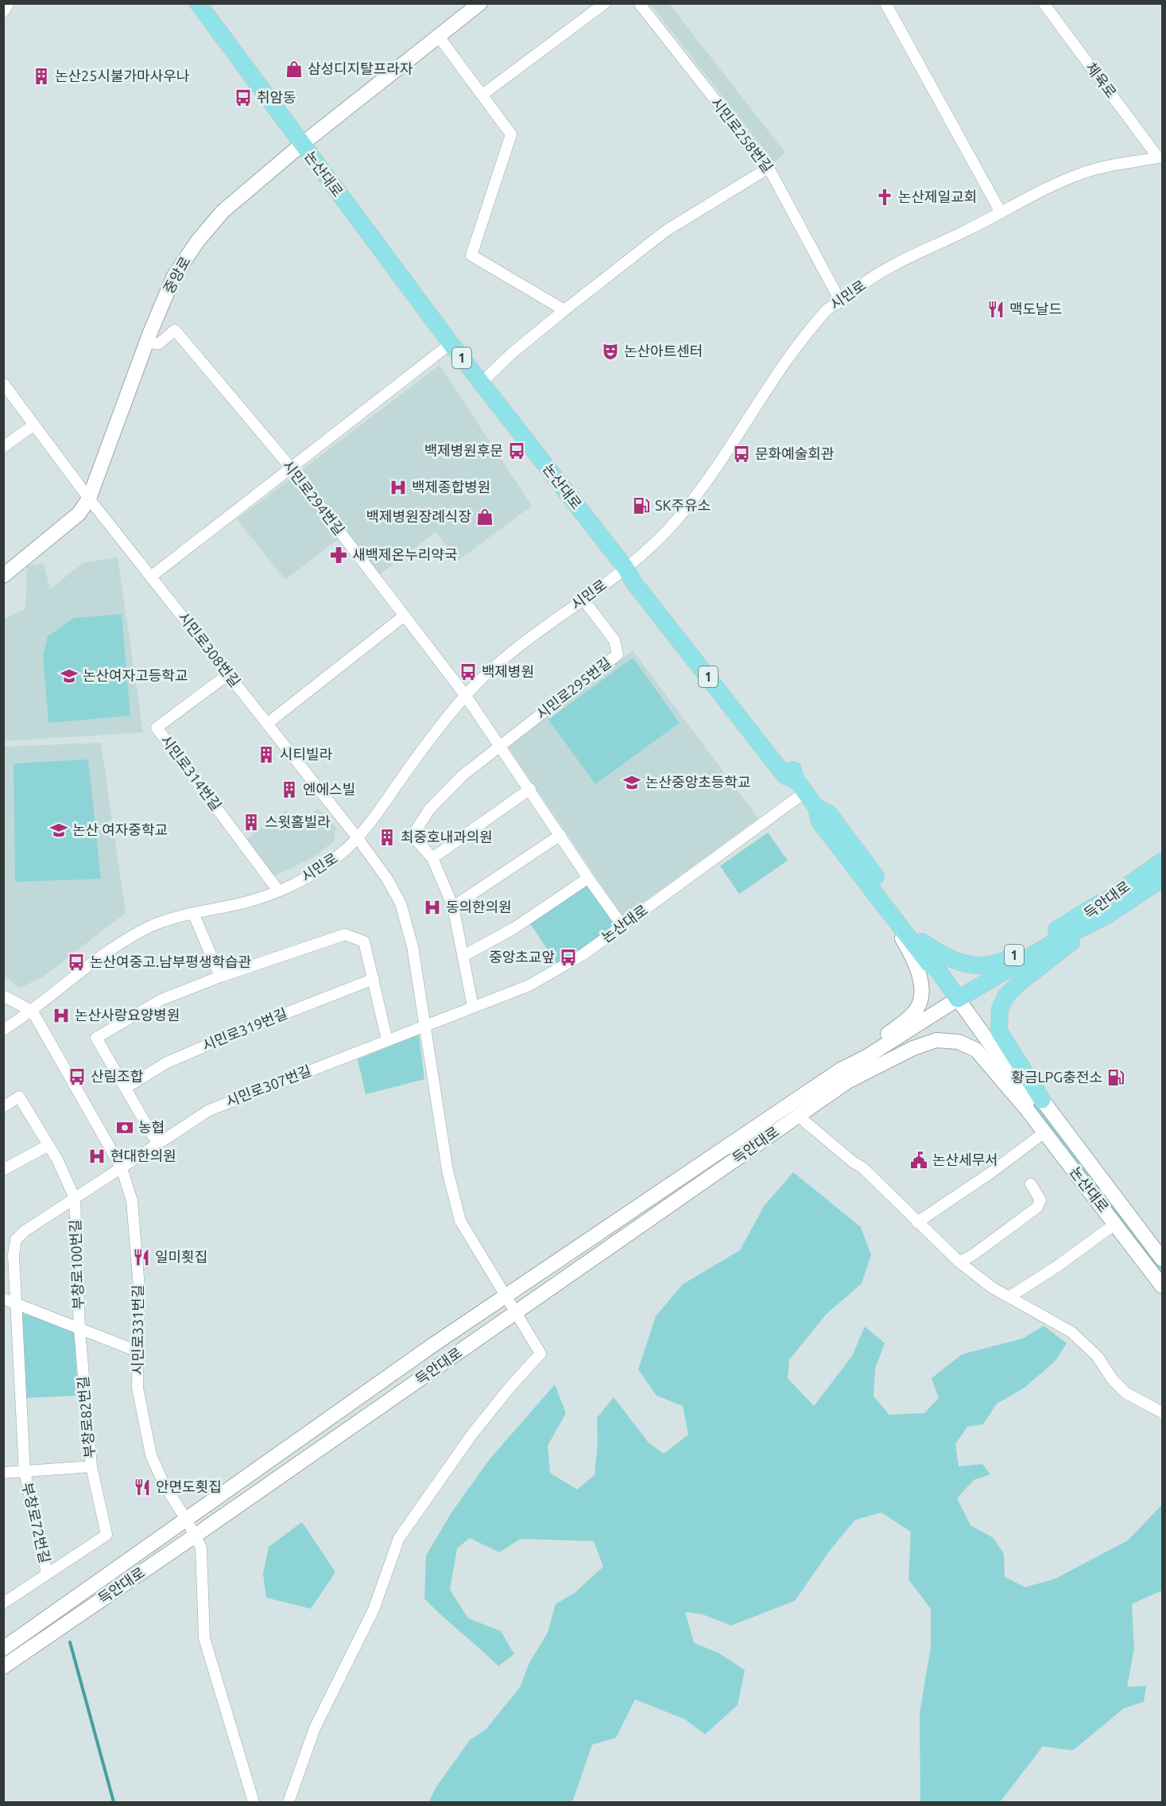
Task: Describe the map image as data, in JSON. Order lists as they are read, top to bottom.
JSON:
{
  "streets": {
    "main road": ["논산대로", "1", "득안대로"],
    "street": [
      "체육로",
      "시민로258번길",
      "중앙로",
      "시민로",
      "시민로294번길",
      "시민로308번길",
      "시민로295번길",
      "시민로314번길",
      "시민로319번길",
      "시민로307번길",
      "부창로100번길",
      "시민로331번길",
      "부창로82번길",
      "부창로72번길"
    ]
  },
  "crossings": [
    ["체육로", "시민로"],
    ["시민로258번길", "시민로"],
    ["논산대로", "중앙로"],
    ["논산대로", "시민로"],
    ["논산대로", "1"],
    ["논산대로", "득안대로"],
    ["논산대로", "시민로307번길"],
    ["중앙로", "시민로294번길"],
    ["중앙로", "시민로308번길"],
    ["시민로", "시민로294번길"],
    ["시민로", "시민로308번길"],
    ["시민로", "시민로295번길"],
    ["시민로", "시민로314번길"],
    ["시민로", "시민로331번길"],
    ["1", "득안대로"],
    ["시민로308번길", "시민로314번길"],
    ["득안대로", "시민로331번길"],
    ["시민로307번길", "부창로100번길"],
    ["시민로307번길", "시민로331번길"],
    ["부창로100번길", "시민로331번길"],
    ["부창로100번길", "부창로82번길"],
    ["부창로82번길", "부창로72번길"]
  ],
  "places": {
    "shop": ["삼성디지탈프라자", "백제병원장례식장"],
    "building": [
      "논산25시불가마사우나",
      "시티빌라",
      "엔에스빌",
      "스윗홈빌라",
      "최중호내과의원"
    ],
    "bus stop": [
      "취암동",
      "백제병원후문",
      "문화예술회관",
      "백제병원",
      "중앙초교앞",
      "논산여중고.남부평생학습관",
      "산림조합"
    ],
    "church": ["논산제일교회"],
    "restaurant": ["맥도날드", "일미횟집", "안면도횟집"],
    "theatre": ["논산아트센터"],
    "hospital": [
      "백제종합병원",
      "동의한의원",
      "논산사랑요양병원",
      "현대한의원"
    ],
    "fuel station": ["SK주유소", "황금LPG충전소"],
    "pharmacy": ["새백제온누리약국"],
    "school or university": ["논산여자고등학교", "논산중앙초등학교", "논산 여자중학교"],
    "bank": ["농협"],
    "public building": ["논산세무서"]
  }
}
